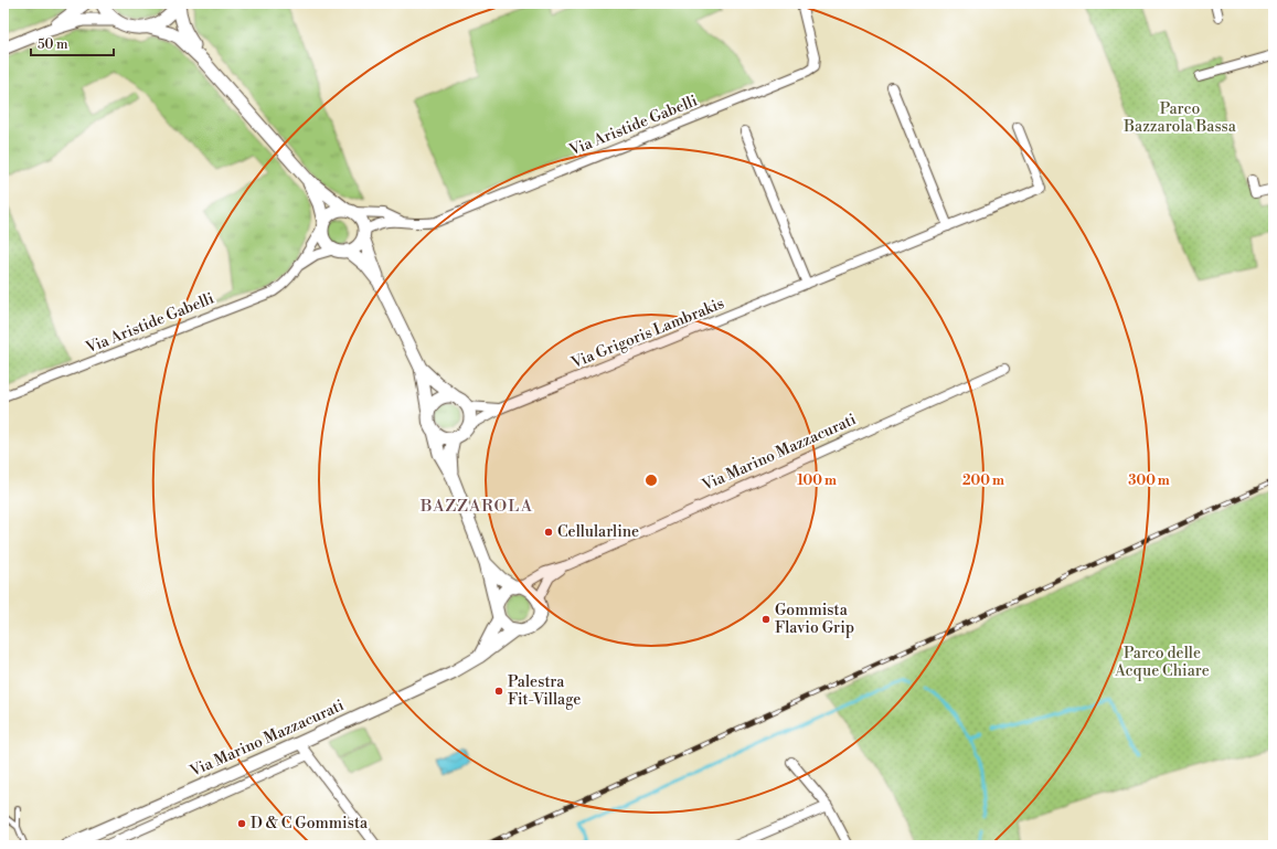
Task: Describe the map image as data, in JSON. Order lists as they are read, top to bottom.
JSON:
{
  "streets": {
    "street": ["Via Aristide Gabelli", "Via Grigoris Lambrakis", "Via Marino Mazzacurati"]
  },
  "districts": ["BAZZAROLA"],
  "parks": ["Parco Bazzarola Bassa", "Parco delle Acque Chiare"],
  "places": [
    "Cellularline",
    "Gommista Flavio Grip",
    "Palestra Fit-Village",
    "D & C Gommista"
  ],
  "scale_bar": "50 m",
  "rings": ["100 m", "200 m", "300 m"]
}
